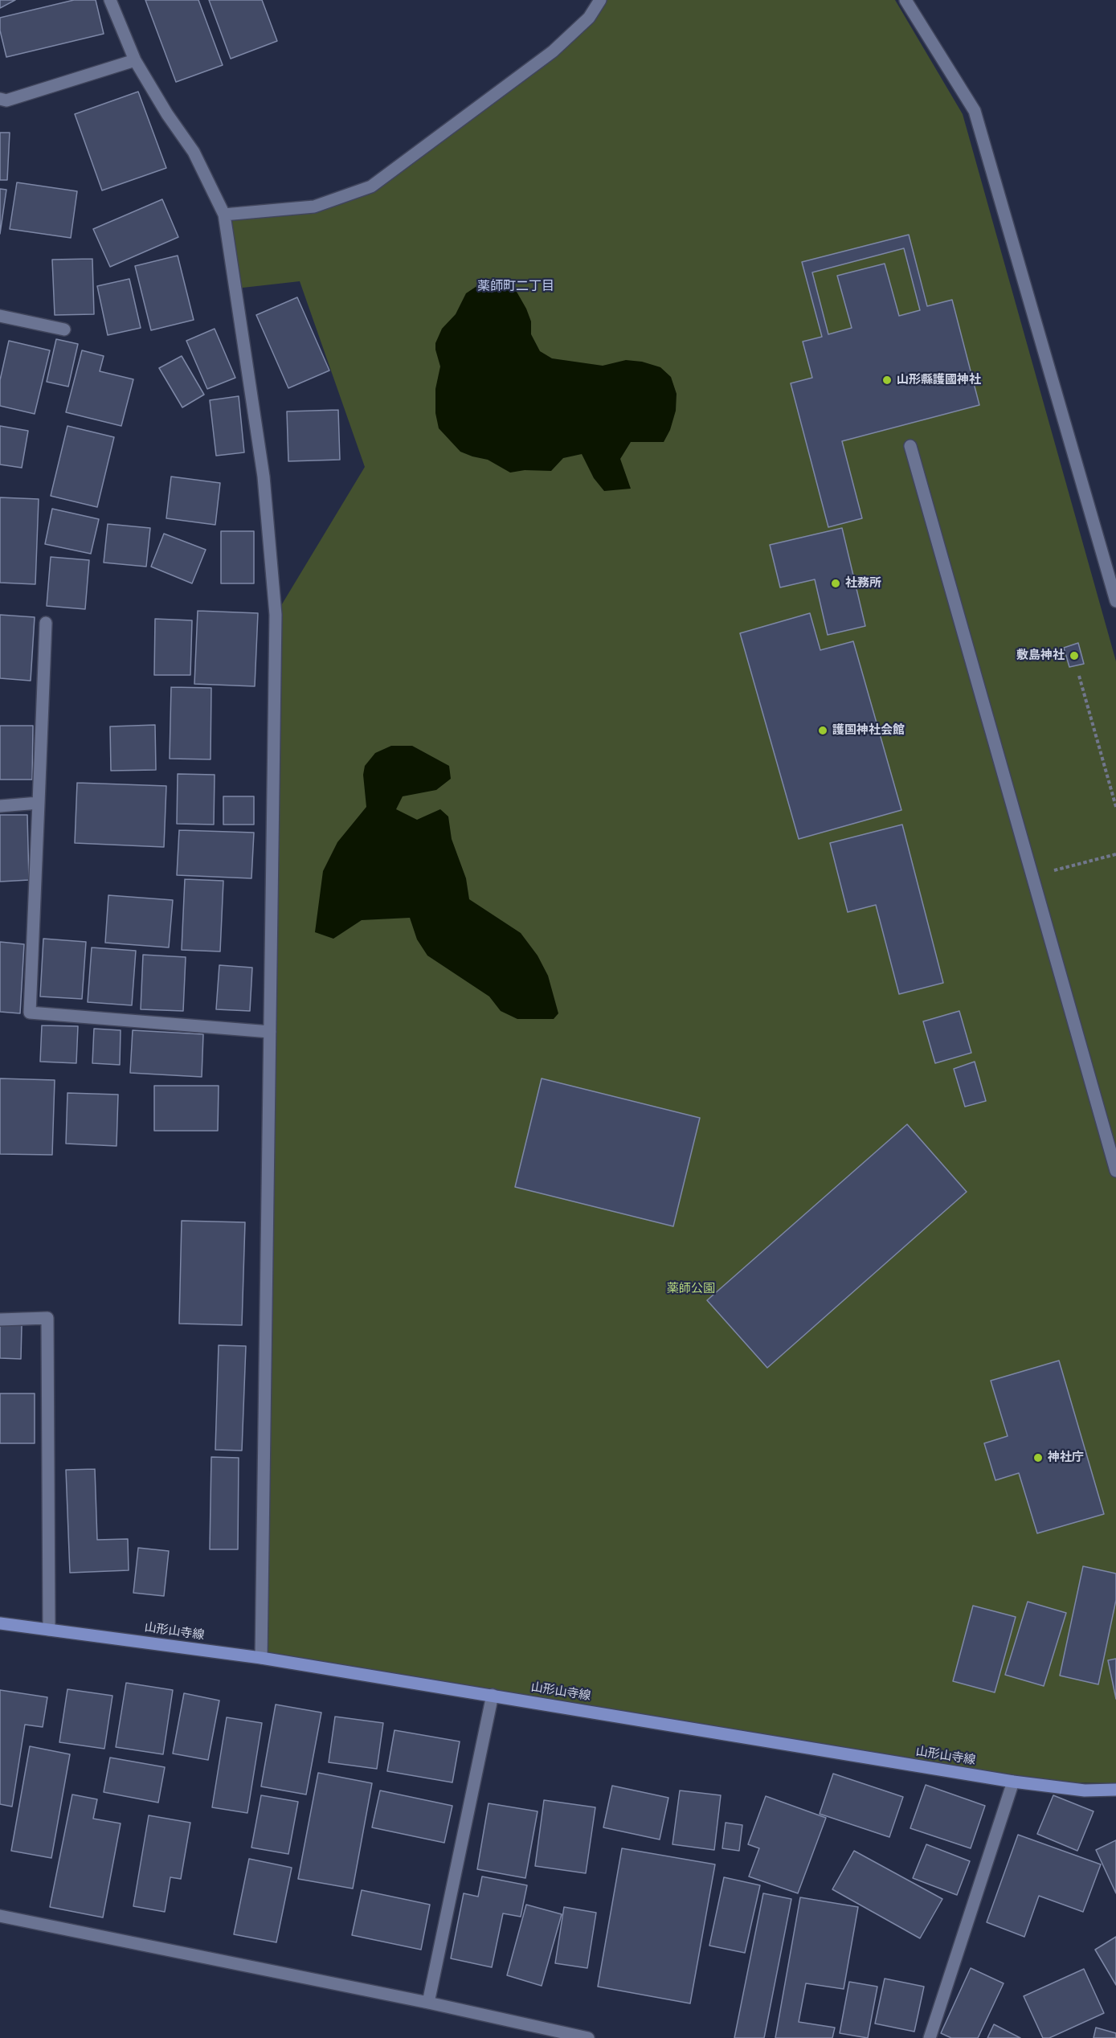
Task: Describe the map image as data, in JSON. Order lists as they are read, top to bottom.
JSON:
{
  "streets": {
    "main road": ["山形山寺線"]
  },
  "districts": ["薬師町二丁目"],
  "parks": ["薬師公園"],
  "places": [
    "山形縣護國神社",
    "社務所",
    "敷島神社",
    "護国神社会館",
    "神社庁"
  ]
}
